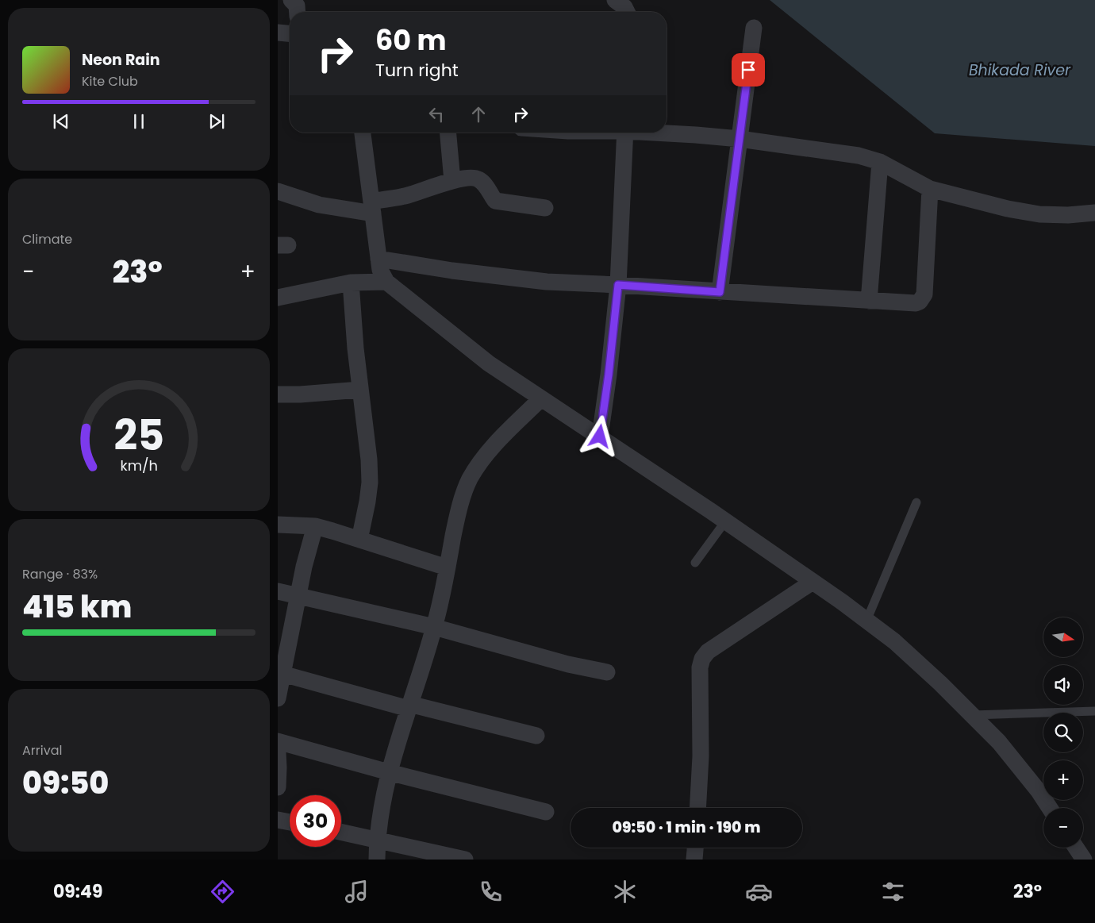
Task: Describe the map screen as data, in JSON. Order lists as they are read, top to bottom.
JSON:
{
  "water": ["Bhikada River"],
  "north": "right",
  "page": {
    "turn": ["60 m", "Turn right"],
    "song": ["Neon Rain", "Kite Club"],
    "tile": [
      "Climate",
      ["Range · 83%", "415 km"],
      ["Arrival", "09:50"]
    ],
    "heat": ["−", "23°", "+"],
    "map_buttons": ["+", "−"],
    "limit": "30",
    "trip": "09:50 · 1 min · 190 m",
    "tabs": ["09:49", "23°"],
    "gauge": ["25", "km/h"]
  }
}
